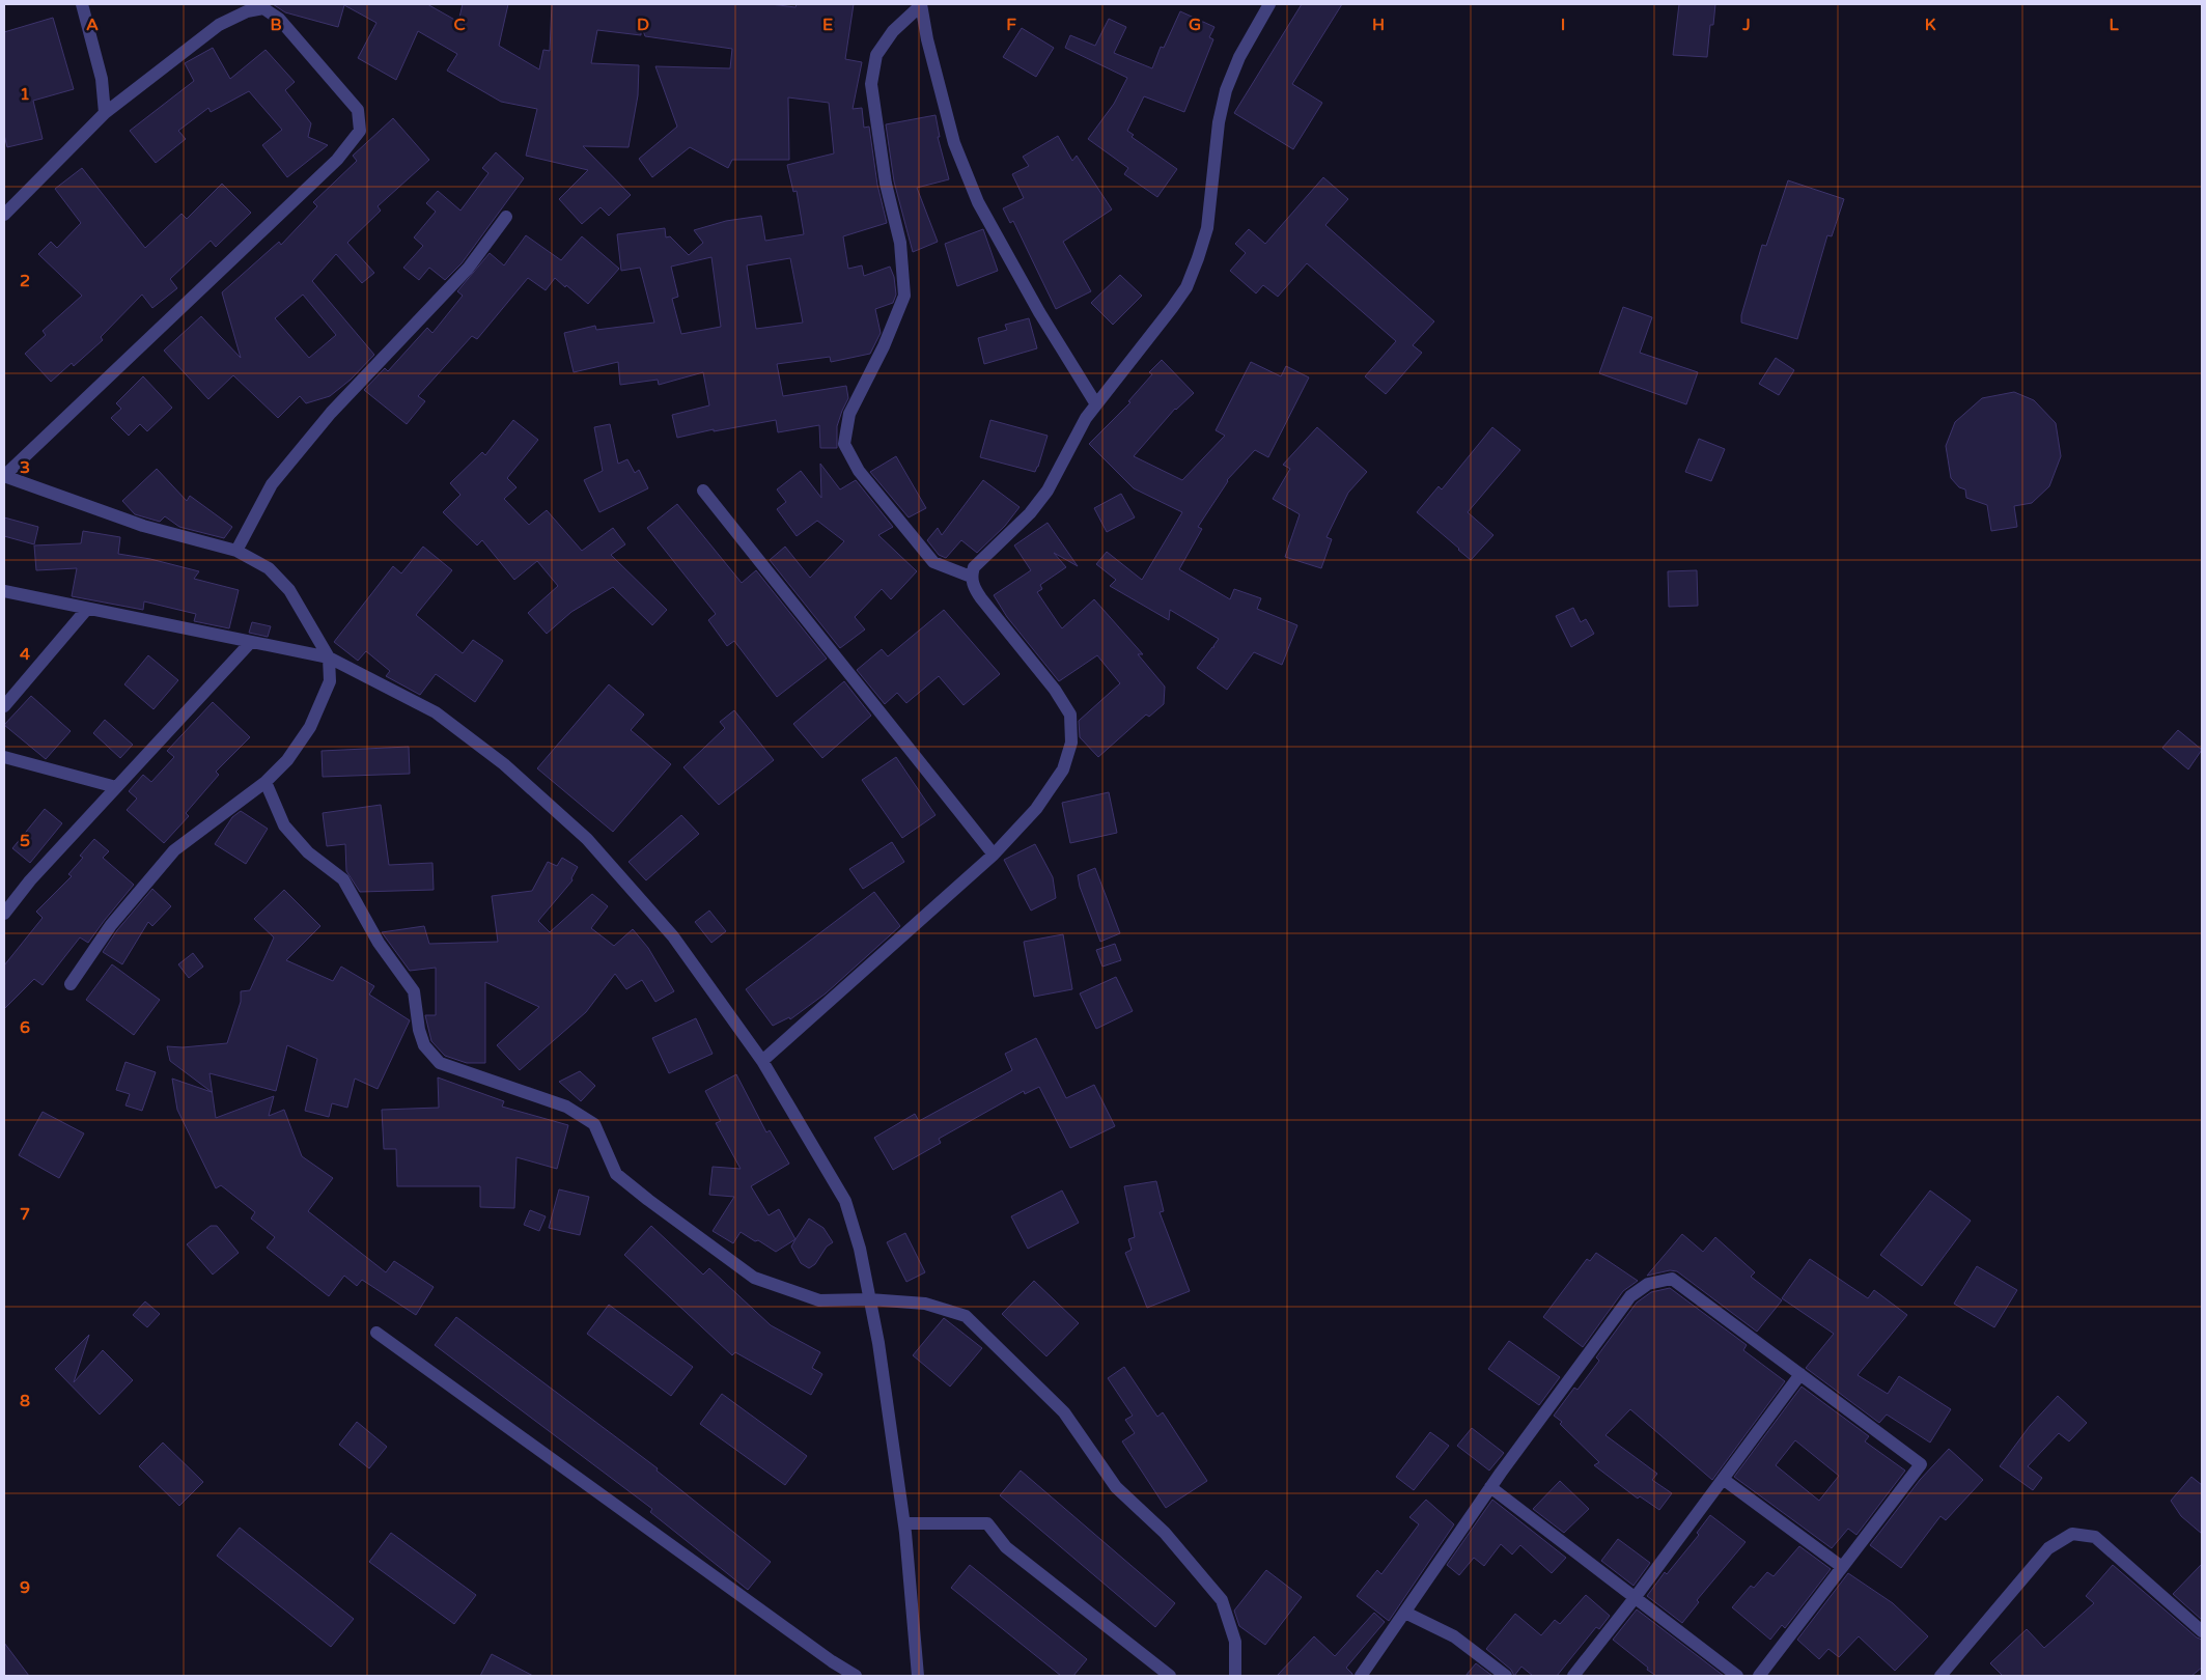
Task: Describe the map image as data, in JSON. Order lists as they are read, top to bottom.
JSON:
{
  "grid": {
    "columns": [
      "A",
      "B",
      "C",
      "D",
      "E",
      "F",
      "G",
      "H",
      "I",
      "J",
      "K",
      "L"
    ],
    "rows": [
      "1",
      "2",
      "3",
      "4",
      "5",
      "6",
      "7",
      "8",
      "9"
    ]
  }
}
